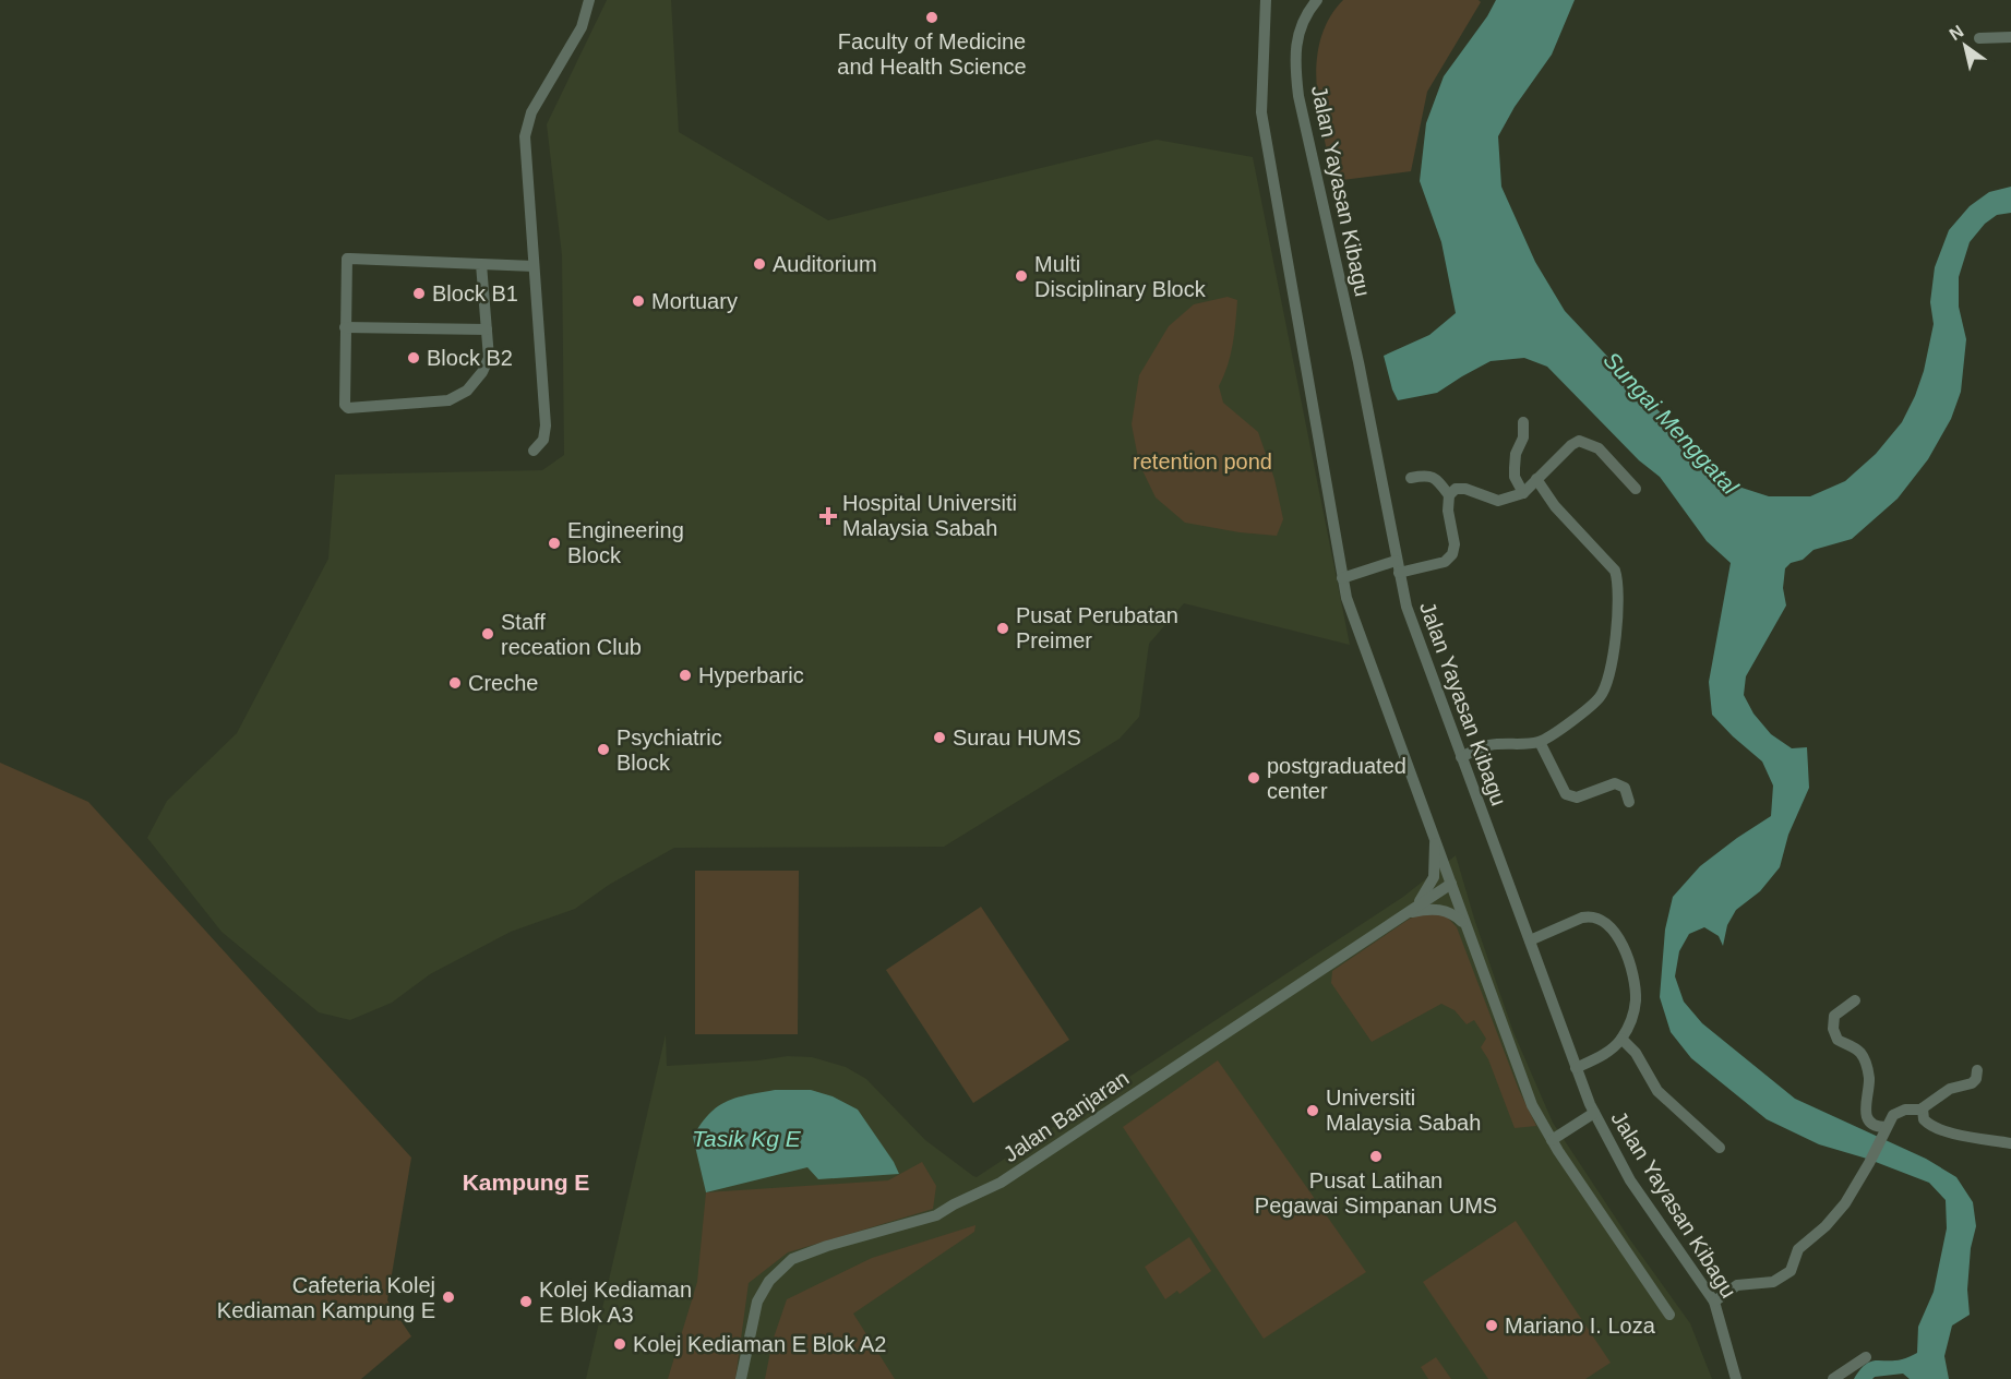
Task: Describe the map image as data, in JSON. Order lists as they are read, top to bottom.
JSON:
{
  "streets": {
    "street": ["Jalan Yayasan Kibagu", "Jalan Banjaran"]
  },
  "districts": ["Kampung E"],
  "water": ["Sungai Menggatal", "Tasik Kg E"],
  "parks": ["retention pond"],
  "places": {
    "other": [
      "Faculty of Medicine and Health Science",
      "Auditorium",
      "Multi Disciplinary Block",
      "Block B1",
      "Mortuary",
      "Block B2",
      "Engineering Block",
      "Pusat Perubatan Preimer",
      "Staff receation Club",
      "Hyperbaric",
      "Creche",
      "Surau HUMS",
      "Psychiatric Block",
      "postgraduated center",
      "Universiti Malaysia Sabah",
      "Pusat Latihan Pegawai Simpanan UMS",
      "Cafeteria Kolej Kediaman Kampung E",
      "Kolej Kediaman E Blok A3",
      "Mariano I. Loza",
      "Kolej Kediaman E Blok A2"
    ],
    "health": ["Hospital Universiti Malaysia Sabah"]
  },
  "north": "top left"
}
